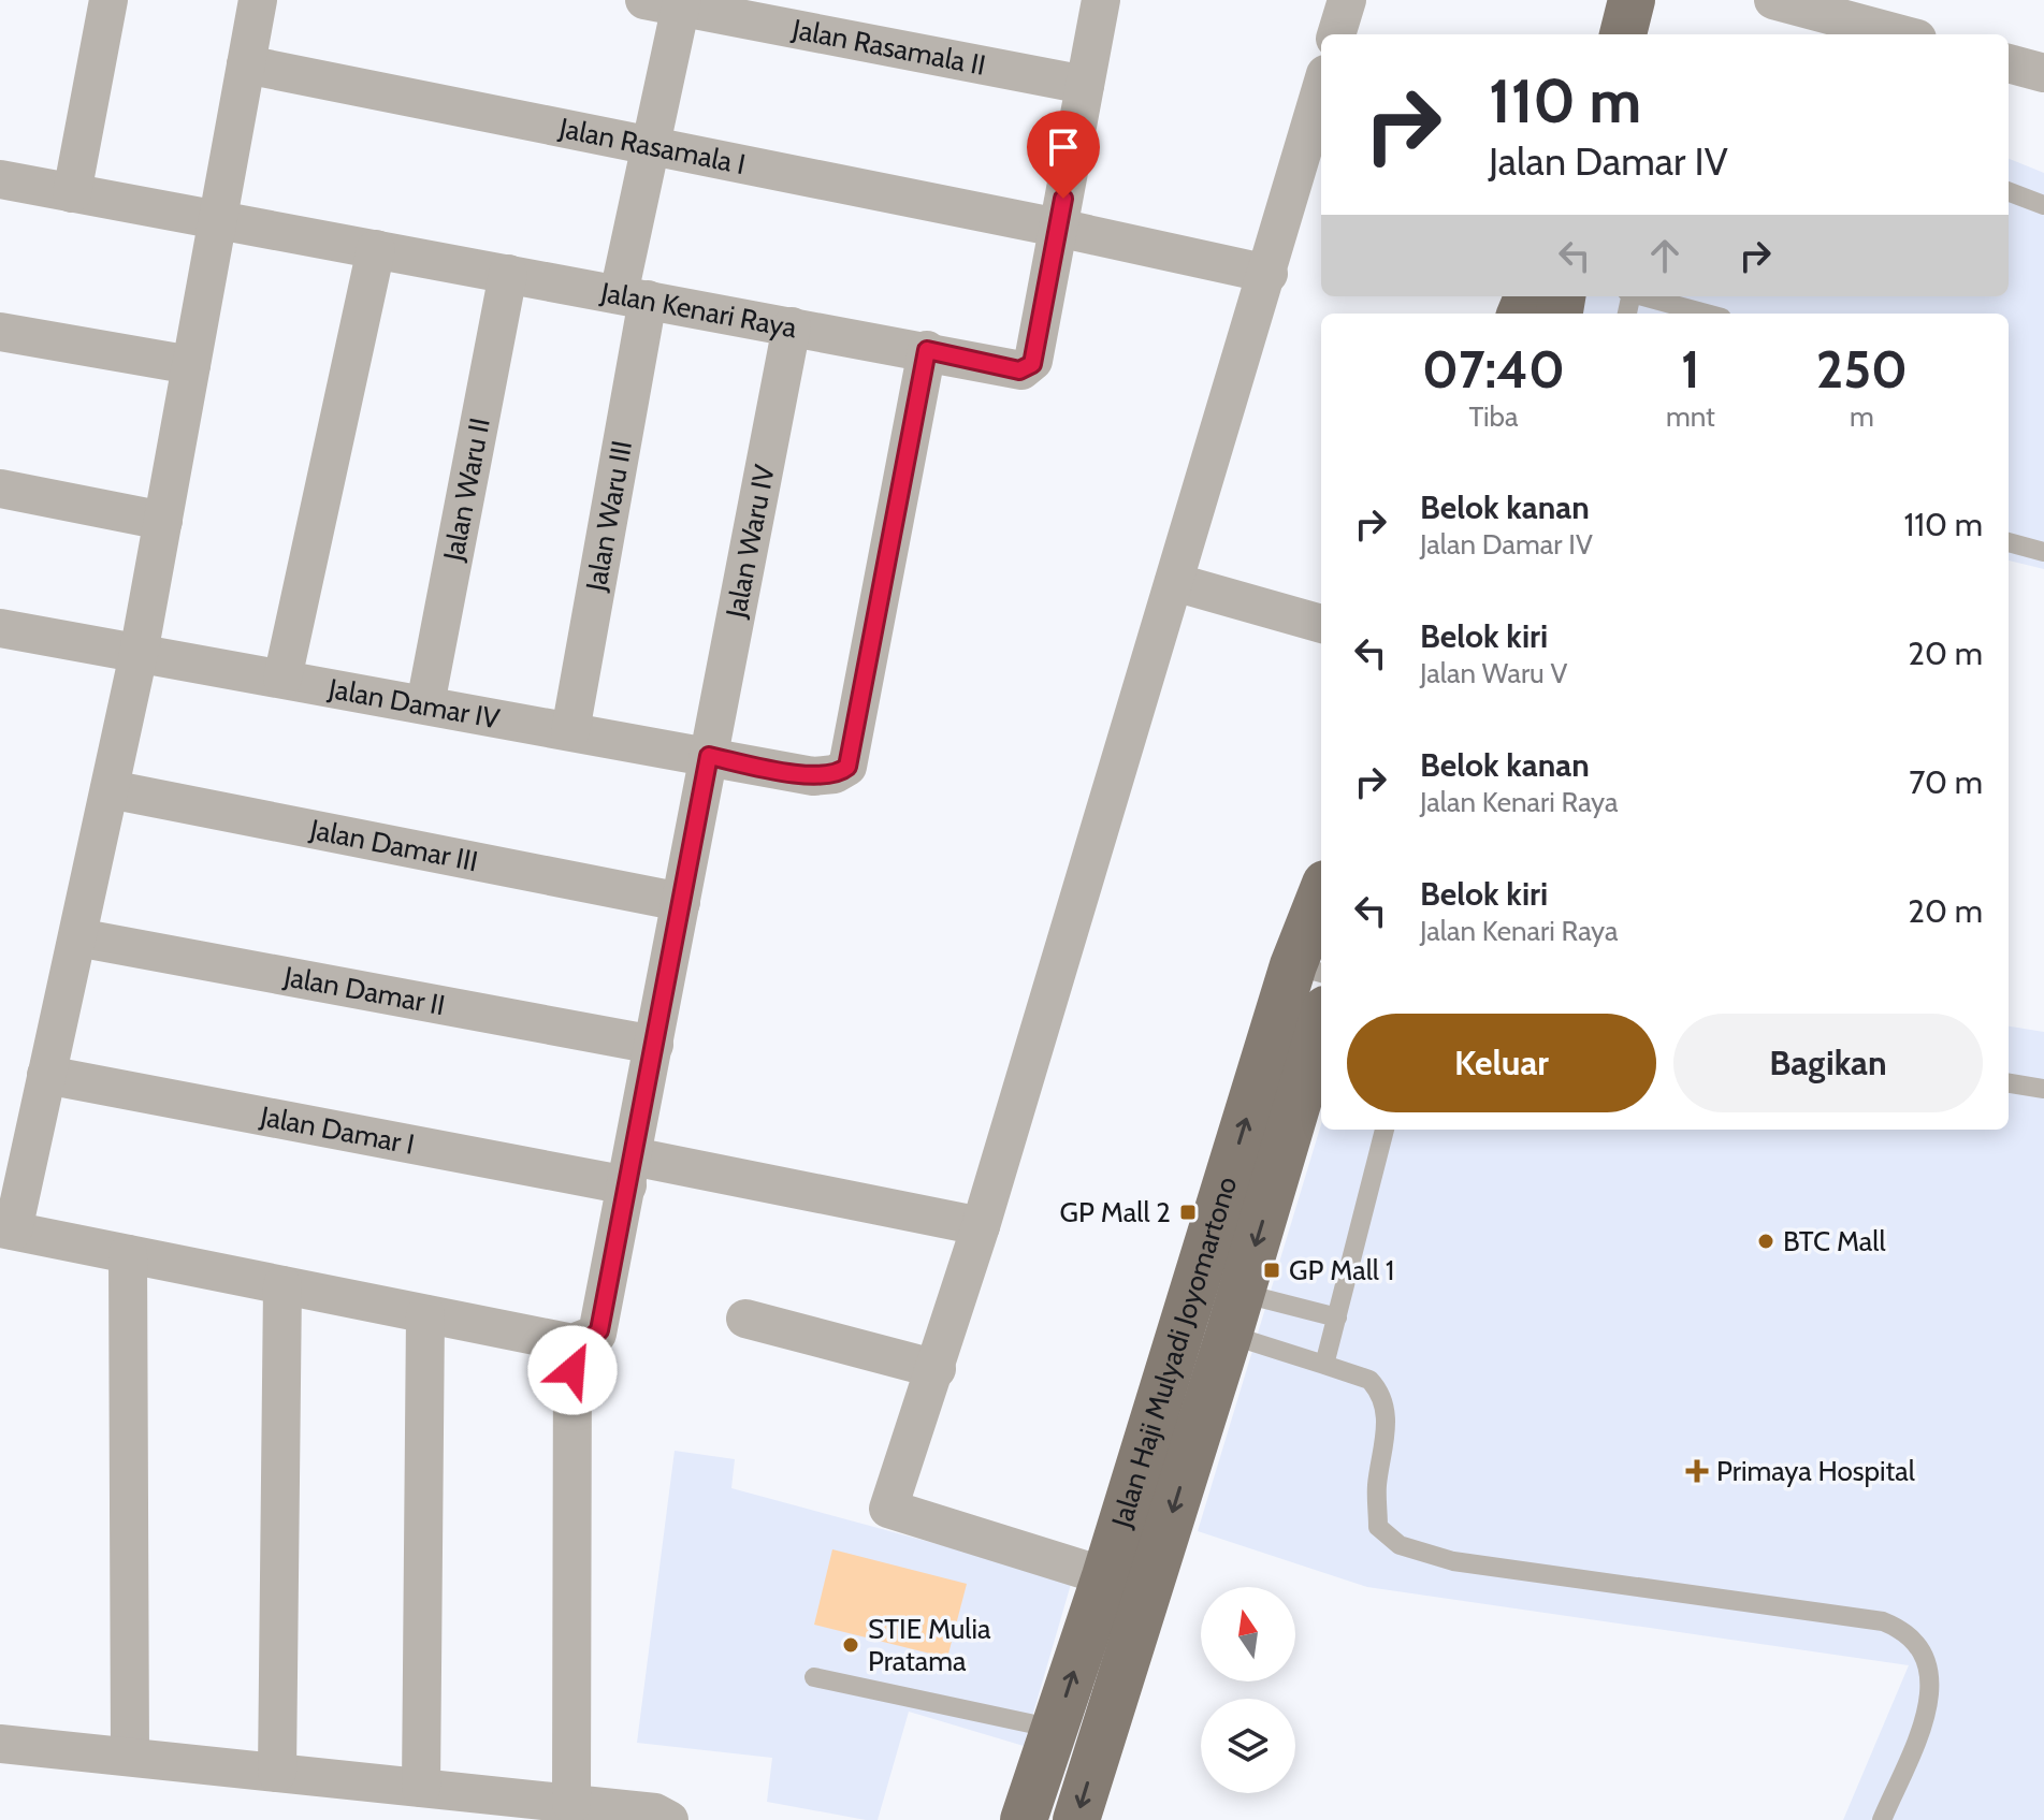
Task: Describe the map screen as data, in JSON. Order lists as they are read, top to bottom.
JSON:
{
  "streets": {
    "main road": ["Jalan Haji Mulyadi Joyomartono"],
    "street": [
      "Jalan Rasamala II",
      "Jalan Rasamala I",
      "Jalan Kenari Raya",
      "Jalan Waru II",
      "Jalan Waru III",
      "Jalan Waru IV",
      "Jalan Damar IV",
      "Jalan Damar III",
      "Jalan Damar II",
      "Jalan Damar I"
    ]
  },
  "crossings": [
    ["Jalan Rasamala II", "Jalan Kenari Raya"],
    ["Jalan Rasamala II", "Jalan Waru III"],
    ["Jalan Rasamala I", "Jalan Kenari Raya"],
    ["Jalan Rasamala I", "Jalan Waru III"],
    ["Jalan Kenari Raya", "Jalan Waru II"],
    ["Jalan Kenari Raya", "Jalan Waru III"],
    ["Jalan Kenari Raya", "Jalan Waru IV"],
    ["Jalan Kenari Raya", "Jalan Damar IV"],
    ["Jalan Waru II", "Jalan Damar IV"],
    ["Jalan Waru III", "Jalan Damar IV"],
    ["Jalan Waru IV", "Jalan Damar IV"],
    ["Jalan Waru IV", "Jalan Damar III"],
    ["Jalan Waru IV", "Jalan Damar II"],
    ["Jalan Waru IV", "Jalan Damar I"]
  ],
  "places": {
    "transit": ["GP Mall 2", "GP Mall 1"],
    "other": ["BTC Mall", "STIE Mulia Pratama"],
    "health": ["Primaya Hospital"]
  },
  "north": "top",
  "page": {
    "turn": ["110 m", "Jalan Damar IV"],
    "eta": [
      "07:40",
      "Tiba",
      "1",
      "mnt",
      "250",
      "m"
    ],
    "list": [
      {
        "name": "Belok kanan",
        "note": "Jalan Damar IV",
        "value": "110 m"
      },
      {
        "name": "Belok kiri",
        "note": "Jalan Waru V",
        "value": "20 m"
      },
      {
        "name": "Belok kanan",
        "note": "Jalan Kenari Raya",
        "value": "70 m"
      },
      {
        "name": "Belok kiri",
        "note": "Jalan Kenari Raya",
        "value": "20 m"
      }
    ],
    "buttons": ["Keluar", "Bagikan"]
  }
}
